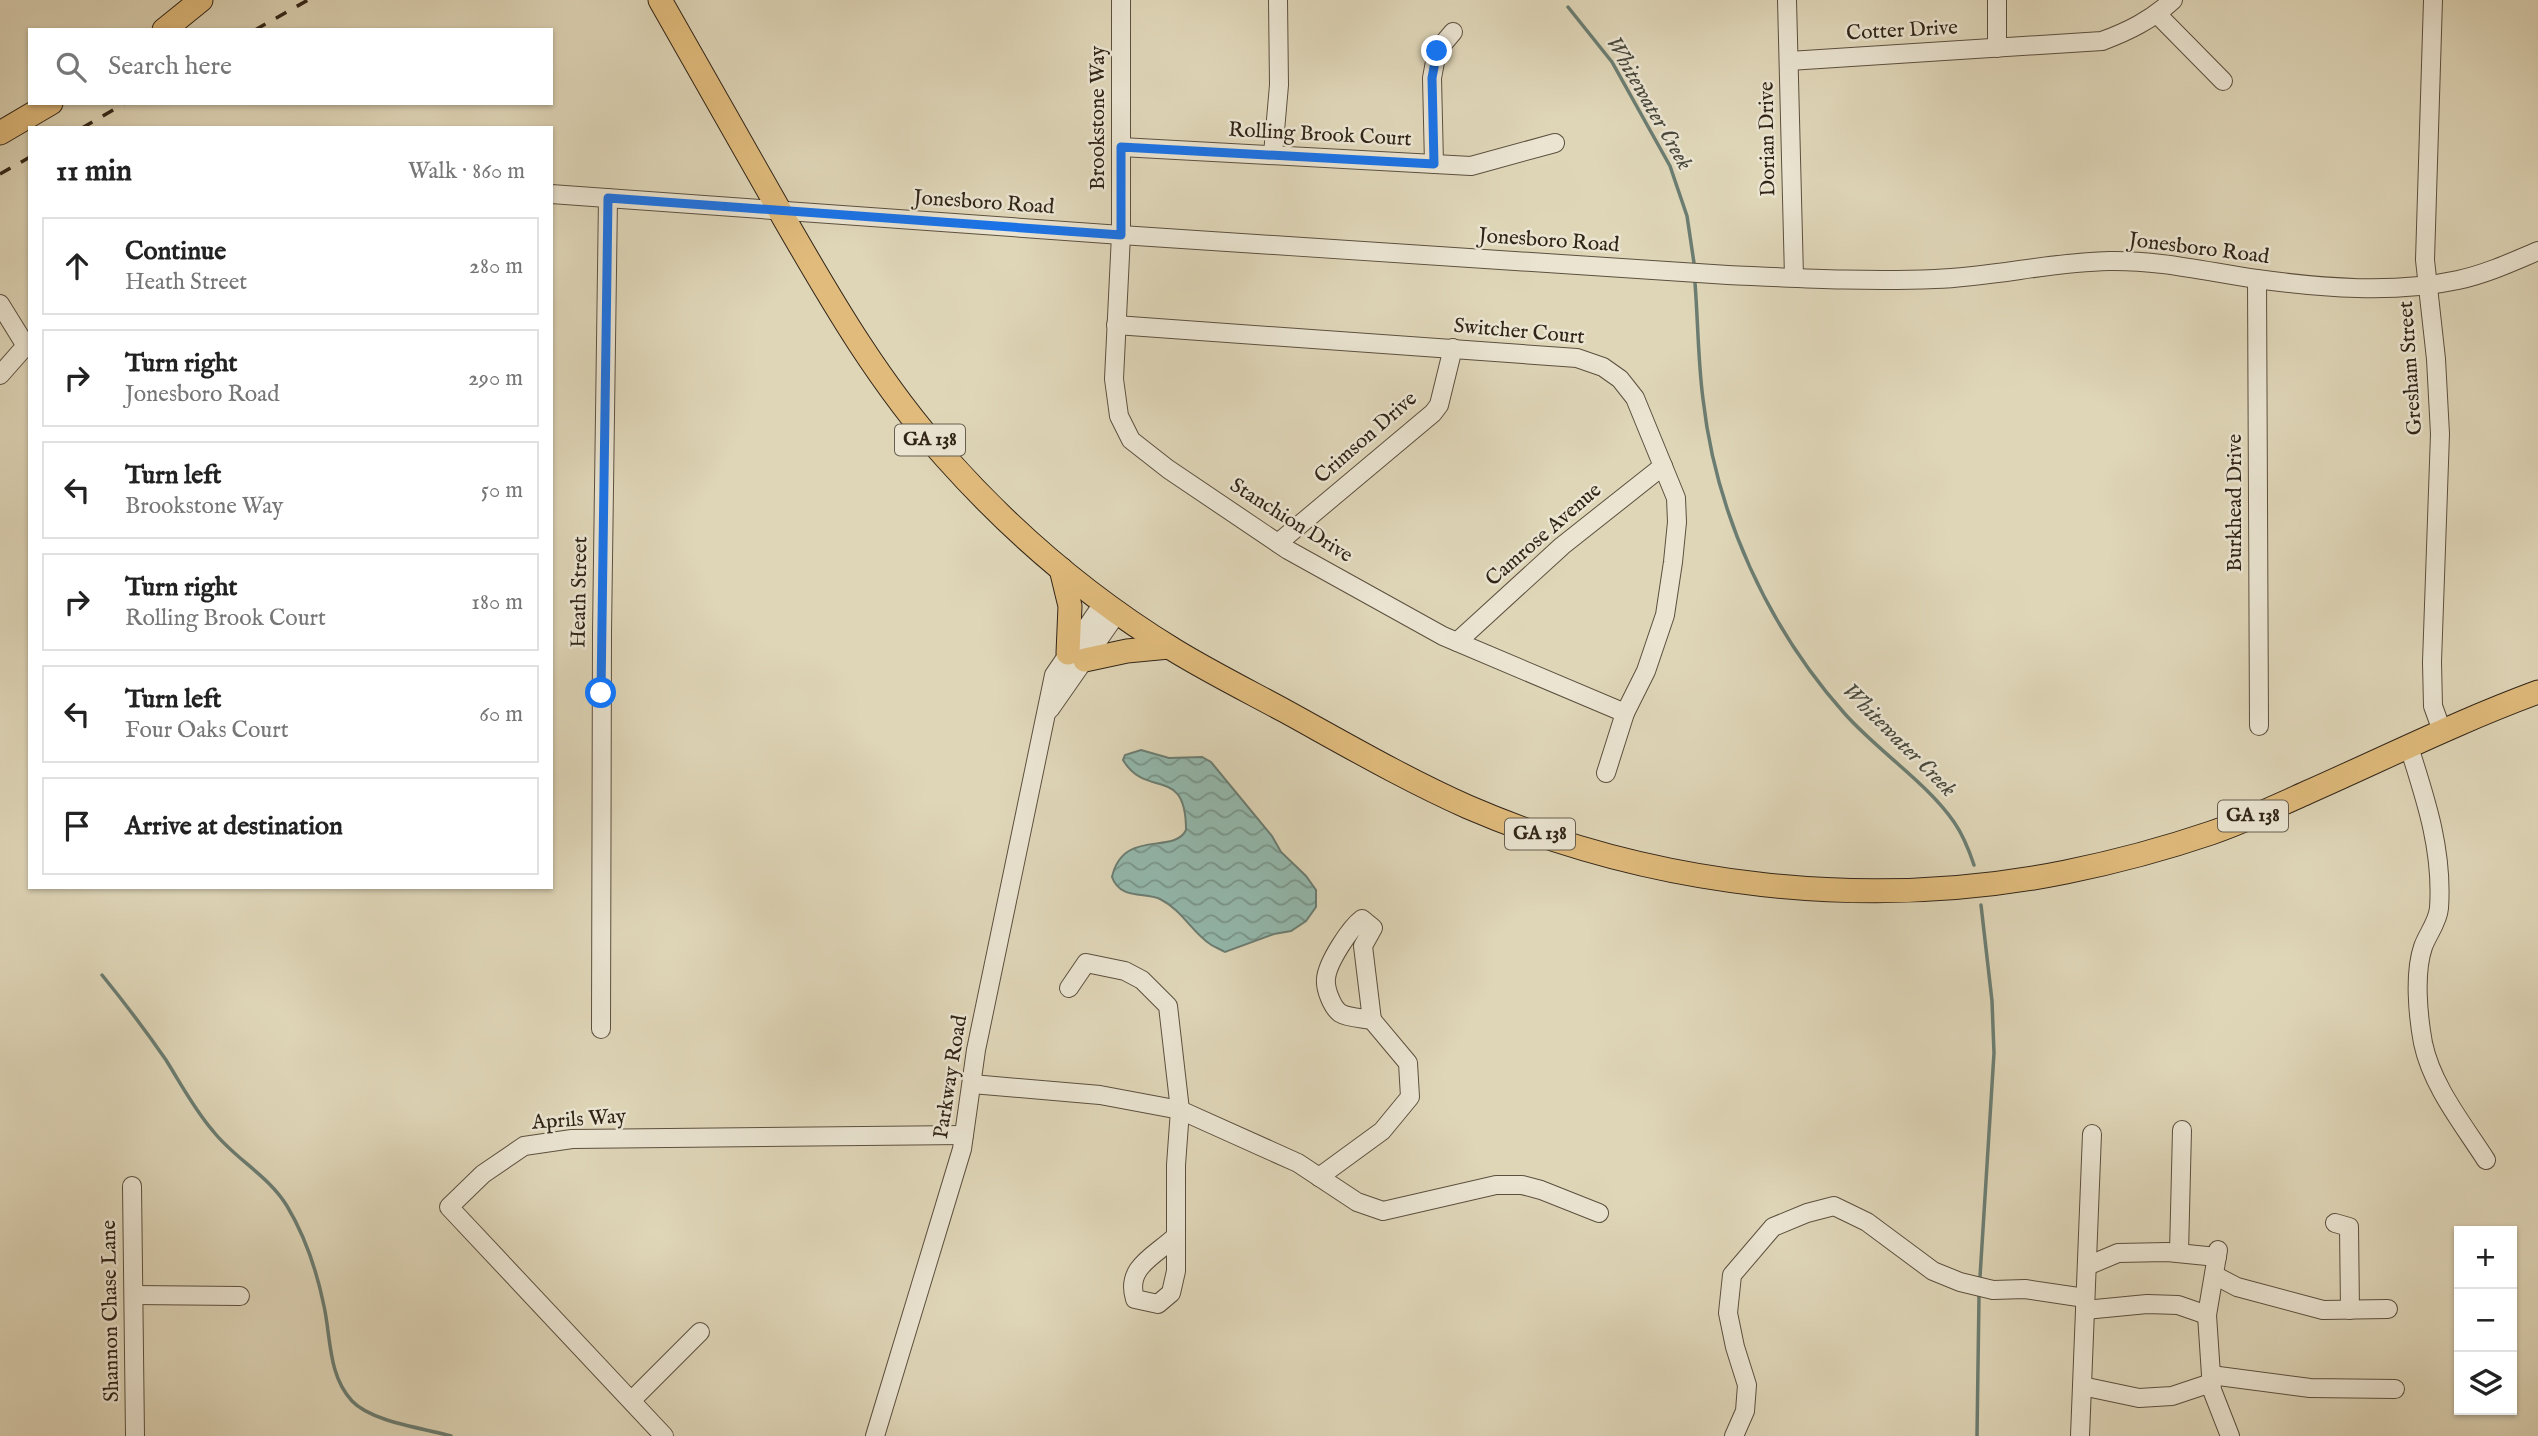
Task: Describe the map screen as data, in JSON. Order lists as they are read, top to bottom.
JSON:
{
  "streets": {
    "main road": ["GA 138"],
    "street": [
      "Cotter Drive",
      "Brookstone Way",
      "Rolling Brook Court",
      "Dorian Drive",
      "Jonesboro Road",
      "Switcher Court",
      "Gresham Street",
      "Crimson Drive",
      "Burkhead Drive",
      "Stanchion Drive",
      "Camrose Avenue",
      "Heath Street",
      "Parkway Road",
      "Aprils Way",
      "Shannon Chase Lane"
    ]
  },
  "crossings": [
    ["Cotter Drive", "Dorian Drive"],
    ["Brookstone Way", "Rolling Brook Court"],
    ["Brookstone Way", "Jonesboro Road"],
    ["Brookstone Way", "Stanchion Drive"],
    ["Dorian Drive", "Jonesboro Road"],
    ["Jonesboro Road", "Gresham Street"],
    ["Jonesboro Road", "GA 138"],
    ["Jonesboro Road", "Burkhead Drive"],
    ["Jonesboro Road", "Stanchion Drive"],
    ["Jonesboro Road", "Heath Street"],
    ["Switcher Court", "Crimson Drive"],
    ["Switcher Court", "Stanchion Drive"],
    ["Switcher Court", "Camrose Avenue"],
    ["Gresham Street", "GA 138"],
    ["Crimson Drive", "Stanchion Drive"],
    ["GA 138", "Parkway Road"],
    ["Stanchion Drive", "Camrose Avenue"],
    ["Parkway Road", "Aprils Way"]
  ],
  "water": ["Whitewater Creek"],
  "page": {
    "search": "Search here",
    "heading": ["11 min", "Walk · 860 m"],
    "list": [
      ["Continue", "Heath Street", "280 m"],
      ["Turn right", "Jonesboro Road", "290 m"],
      ["Turn left", "Brookstone Way", "50 m"],
      ["Turn right", "Rolling Brook Court", "180 m"],
      ["Turn left", "Four Oaks Court", "60 m"],
      "Arrive at destination"
    ],
    "map_buttons": ["+", "−"]
  }
}
